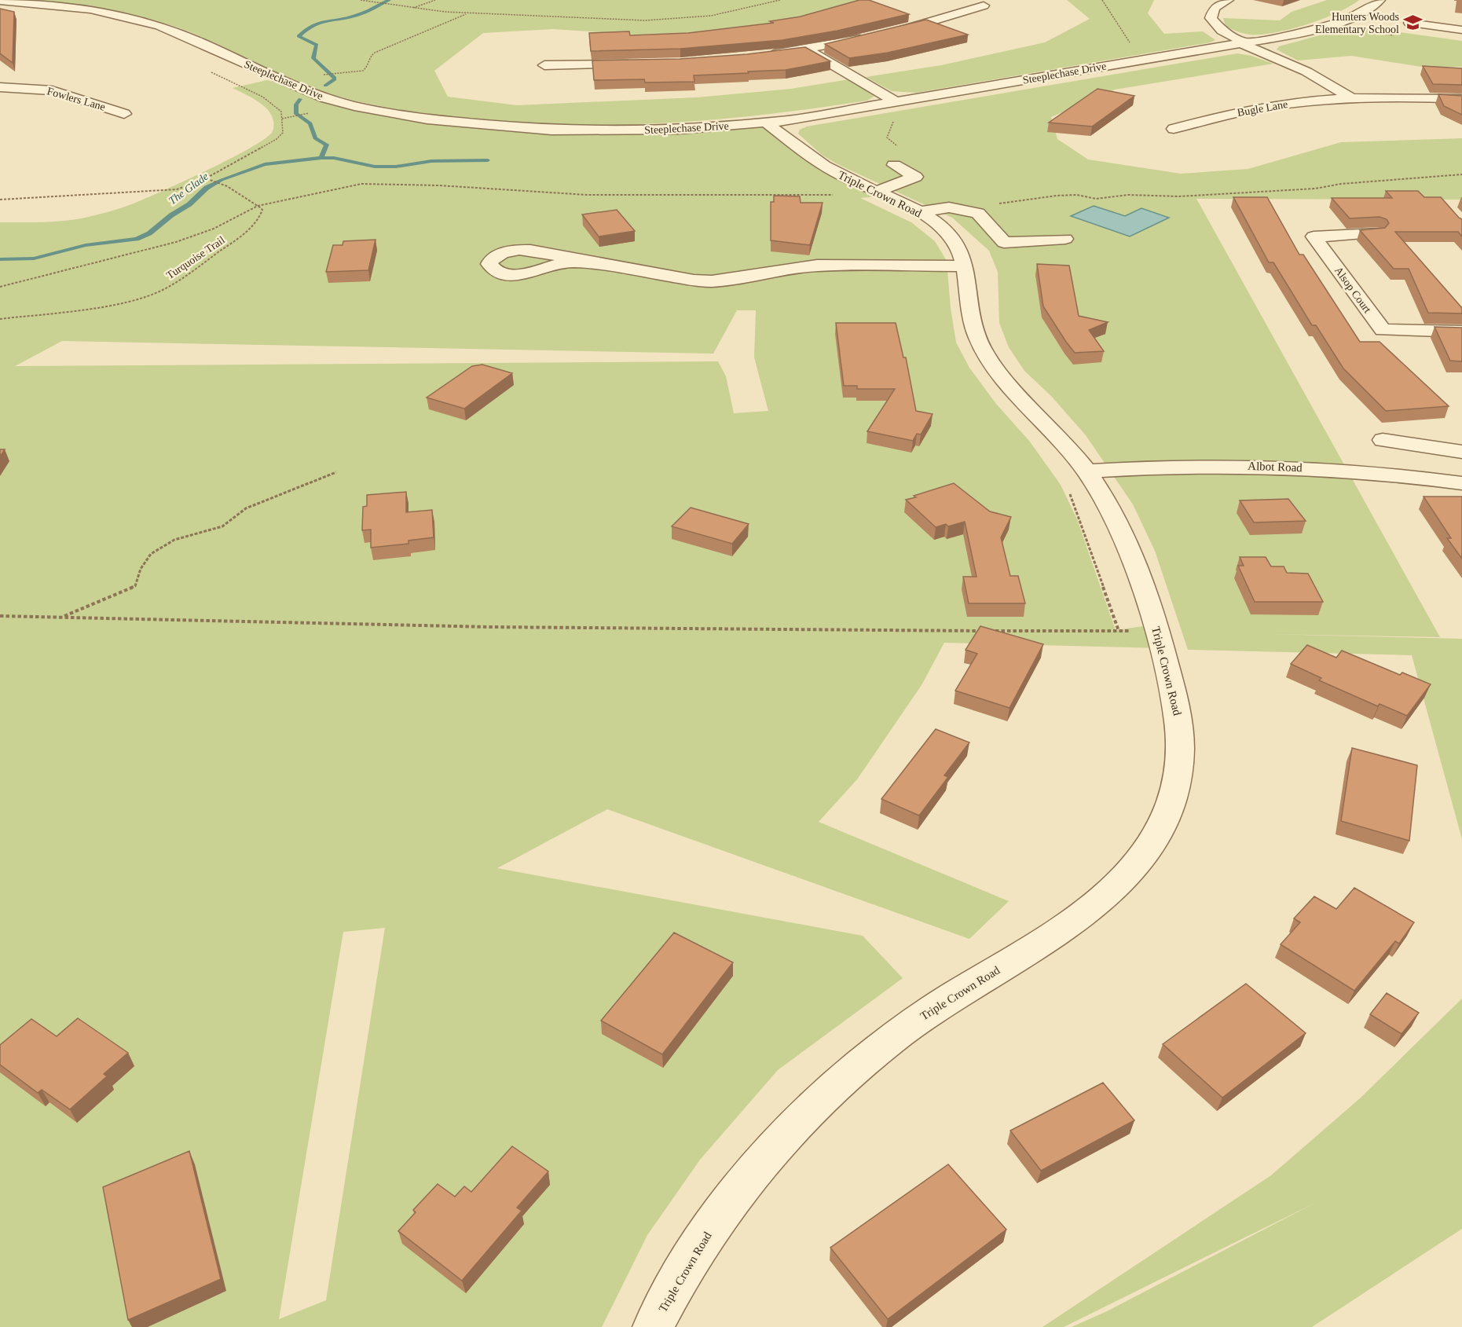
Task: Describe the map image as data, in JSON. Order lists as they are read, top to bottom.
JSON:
{
  "streets": {
    "street": [
      "Steeplechase Drive",
      "Fowlers Lane",
      "Bugle Lane",
      "Triple Crown Road",
      "Alsop Court",
      "Albot Road"
    ],
    "path": ["Turquoise Trail"]
  },
  "crossings": [
    ["Steeplechase Drive", "Triple Crown Road"],
    ["Triple Crown Road", "Albot Road"]
  ],
  "water": ["The Glade"],
  "places": {
    "school or university": ["Hunters Woods Elementary School"]
  }
}
